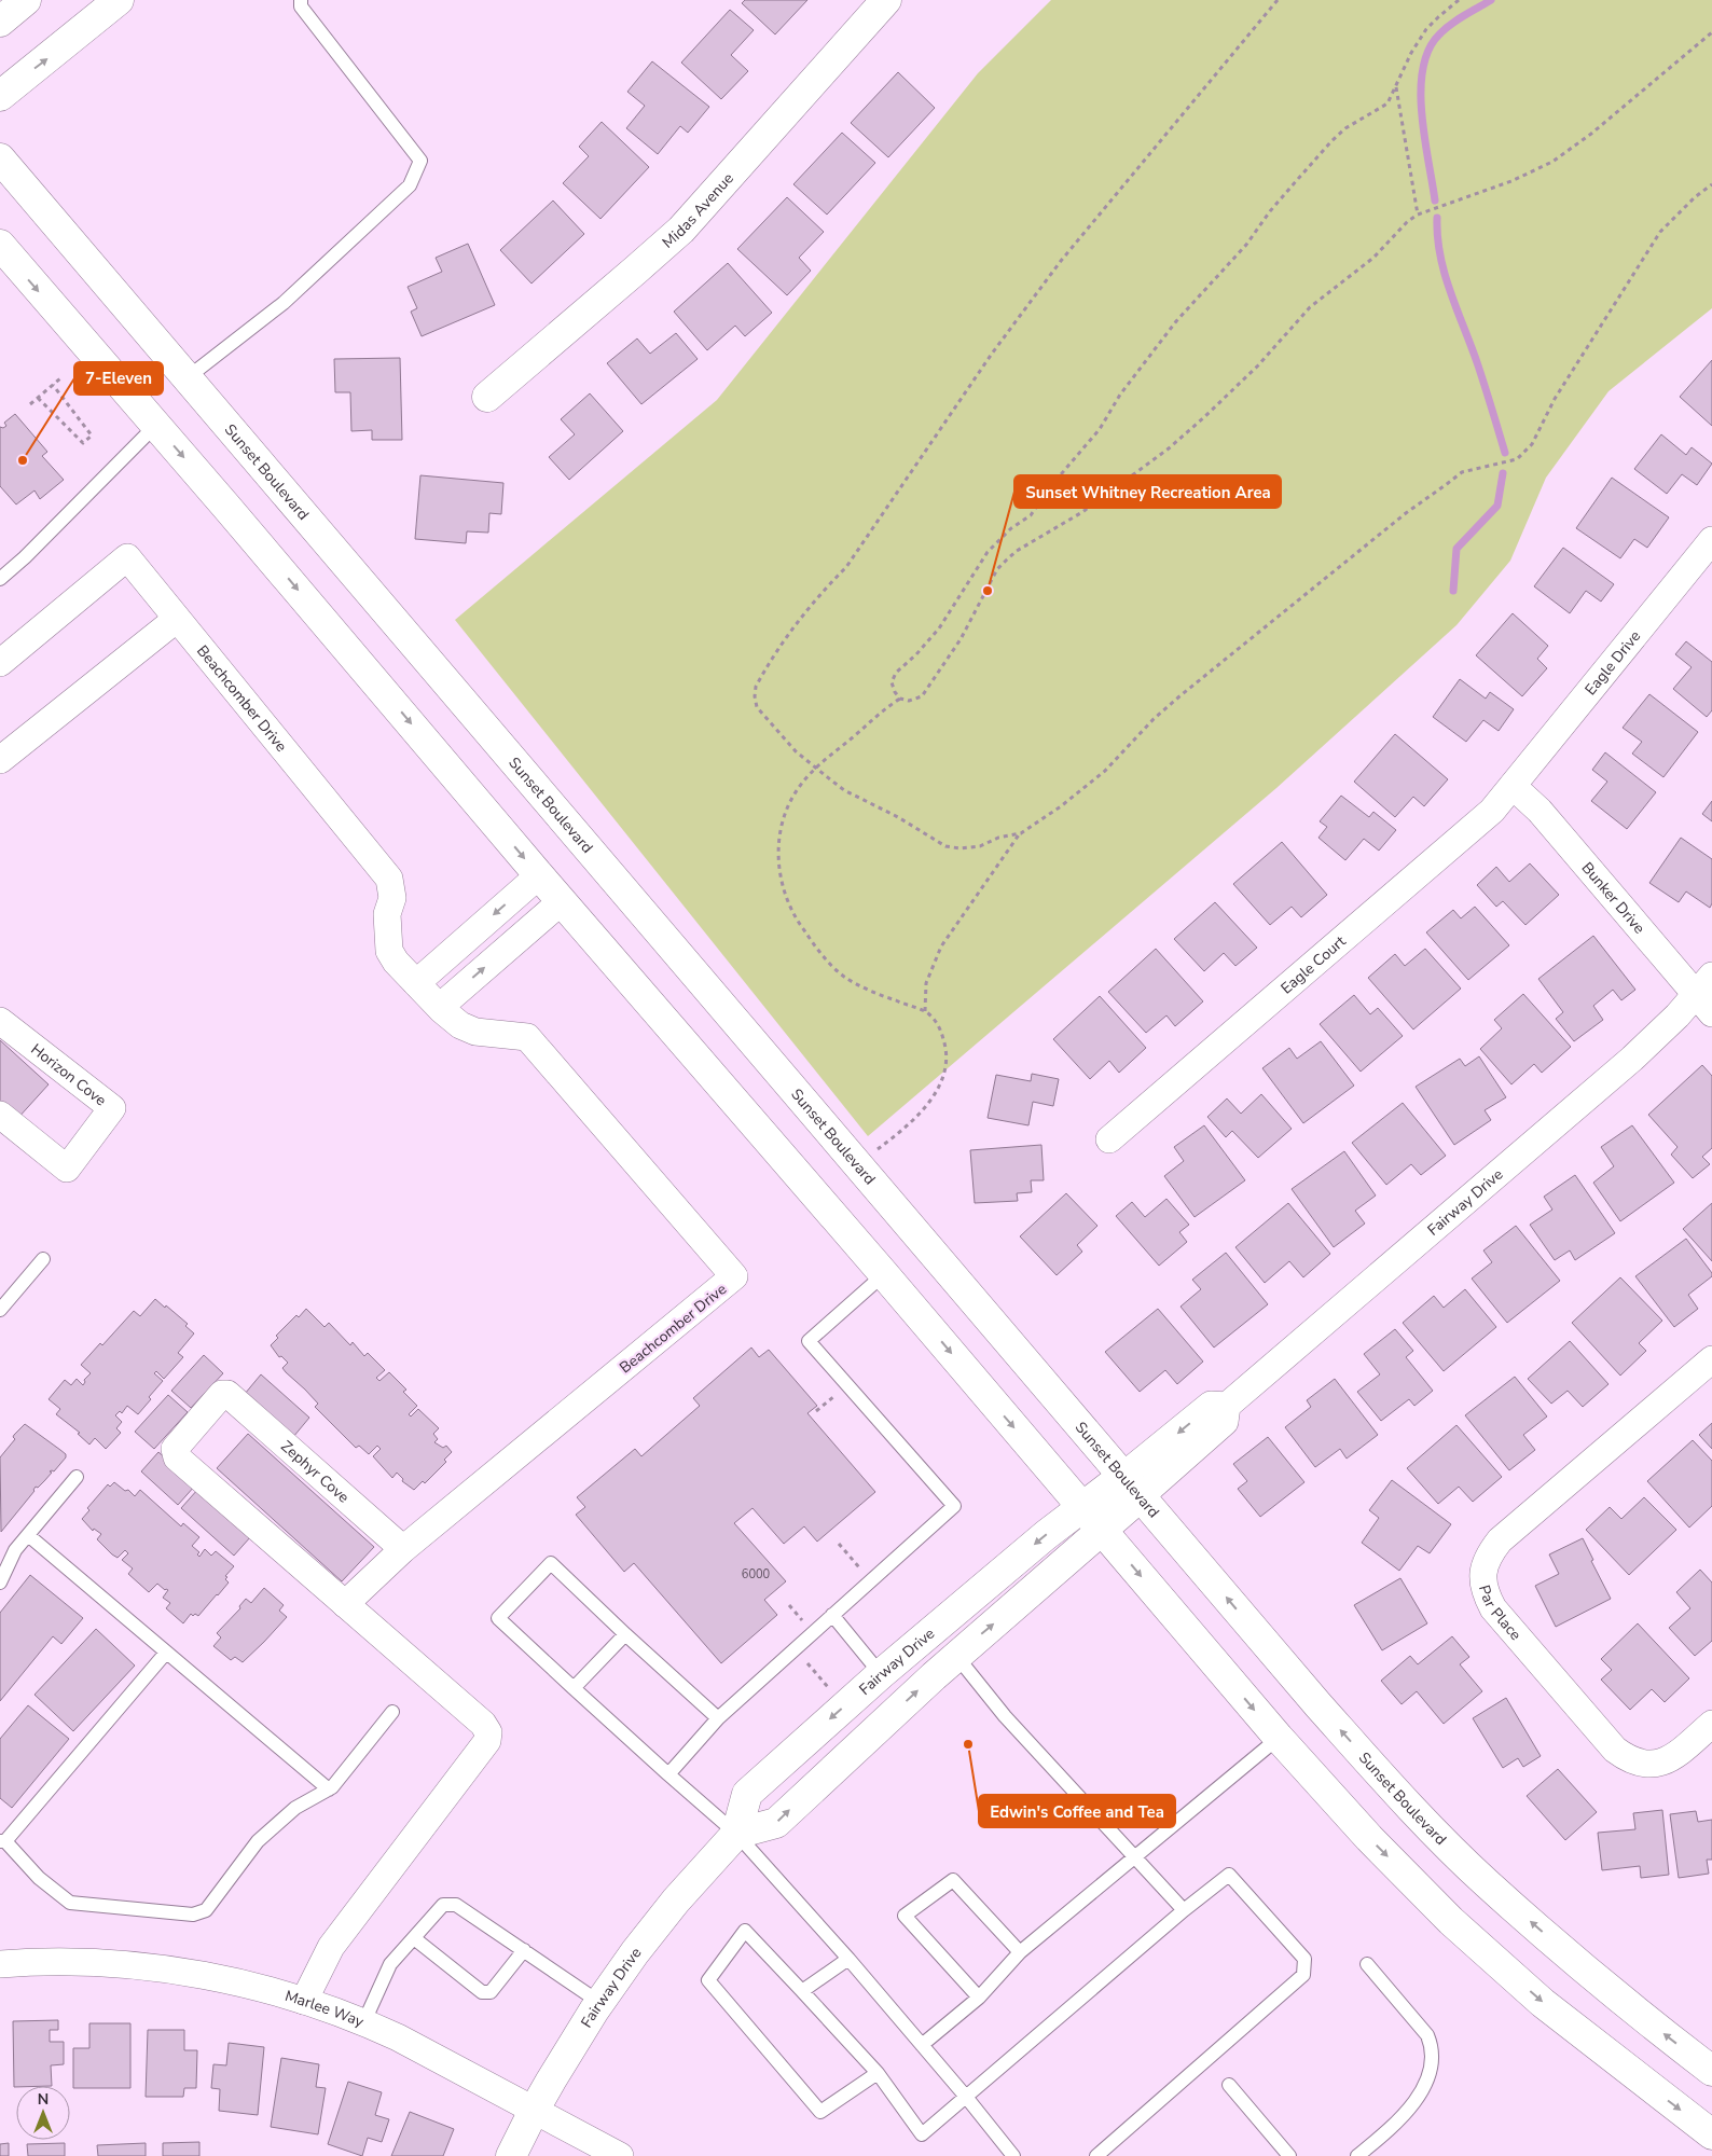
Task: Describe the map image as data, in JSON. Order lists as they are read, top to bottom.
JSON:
{
  "streets": {
    "main road": ["Midas Avenue", "Sunset Boulevard", "Fairway Drive"],
    "street": [
      "Eagle Drive",
      "Beachcomber Drive",
      "Bunker Drive",
      "Eagle Court",
      "Horizon Cove",
      "Zephyr Cove",
      "Par Place",
      "Marlee Way"
    ]
  },
  "crossings": [
    ["Sunset Boulevard", "Fairway Drive"],
    ["Eagle Drive", "Bunker Drive"],
    ["Eagle Drive", "Eagle Court"],
    ["Beachcomber Drive", "Zephyr Cove"],
    ["Bunker Drive", "Eagle Court"],
    ["Bunker Drive", "Fairway Drive"],
    ["Fairway Drive", "Marlee Way"]
  ],
  "places": ["7-Eleven", "Sunset Whitney Recreation Area", "Edwin's Coffee and Tea"],
  "house_numbers": ["6000"],
  "north": "top"
}
